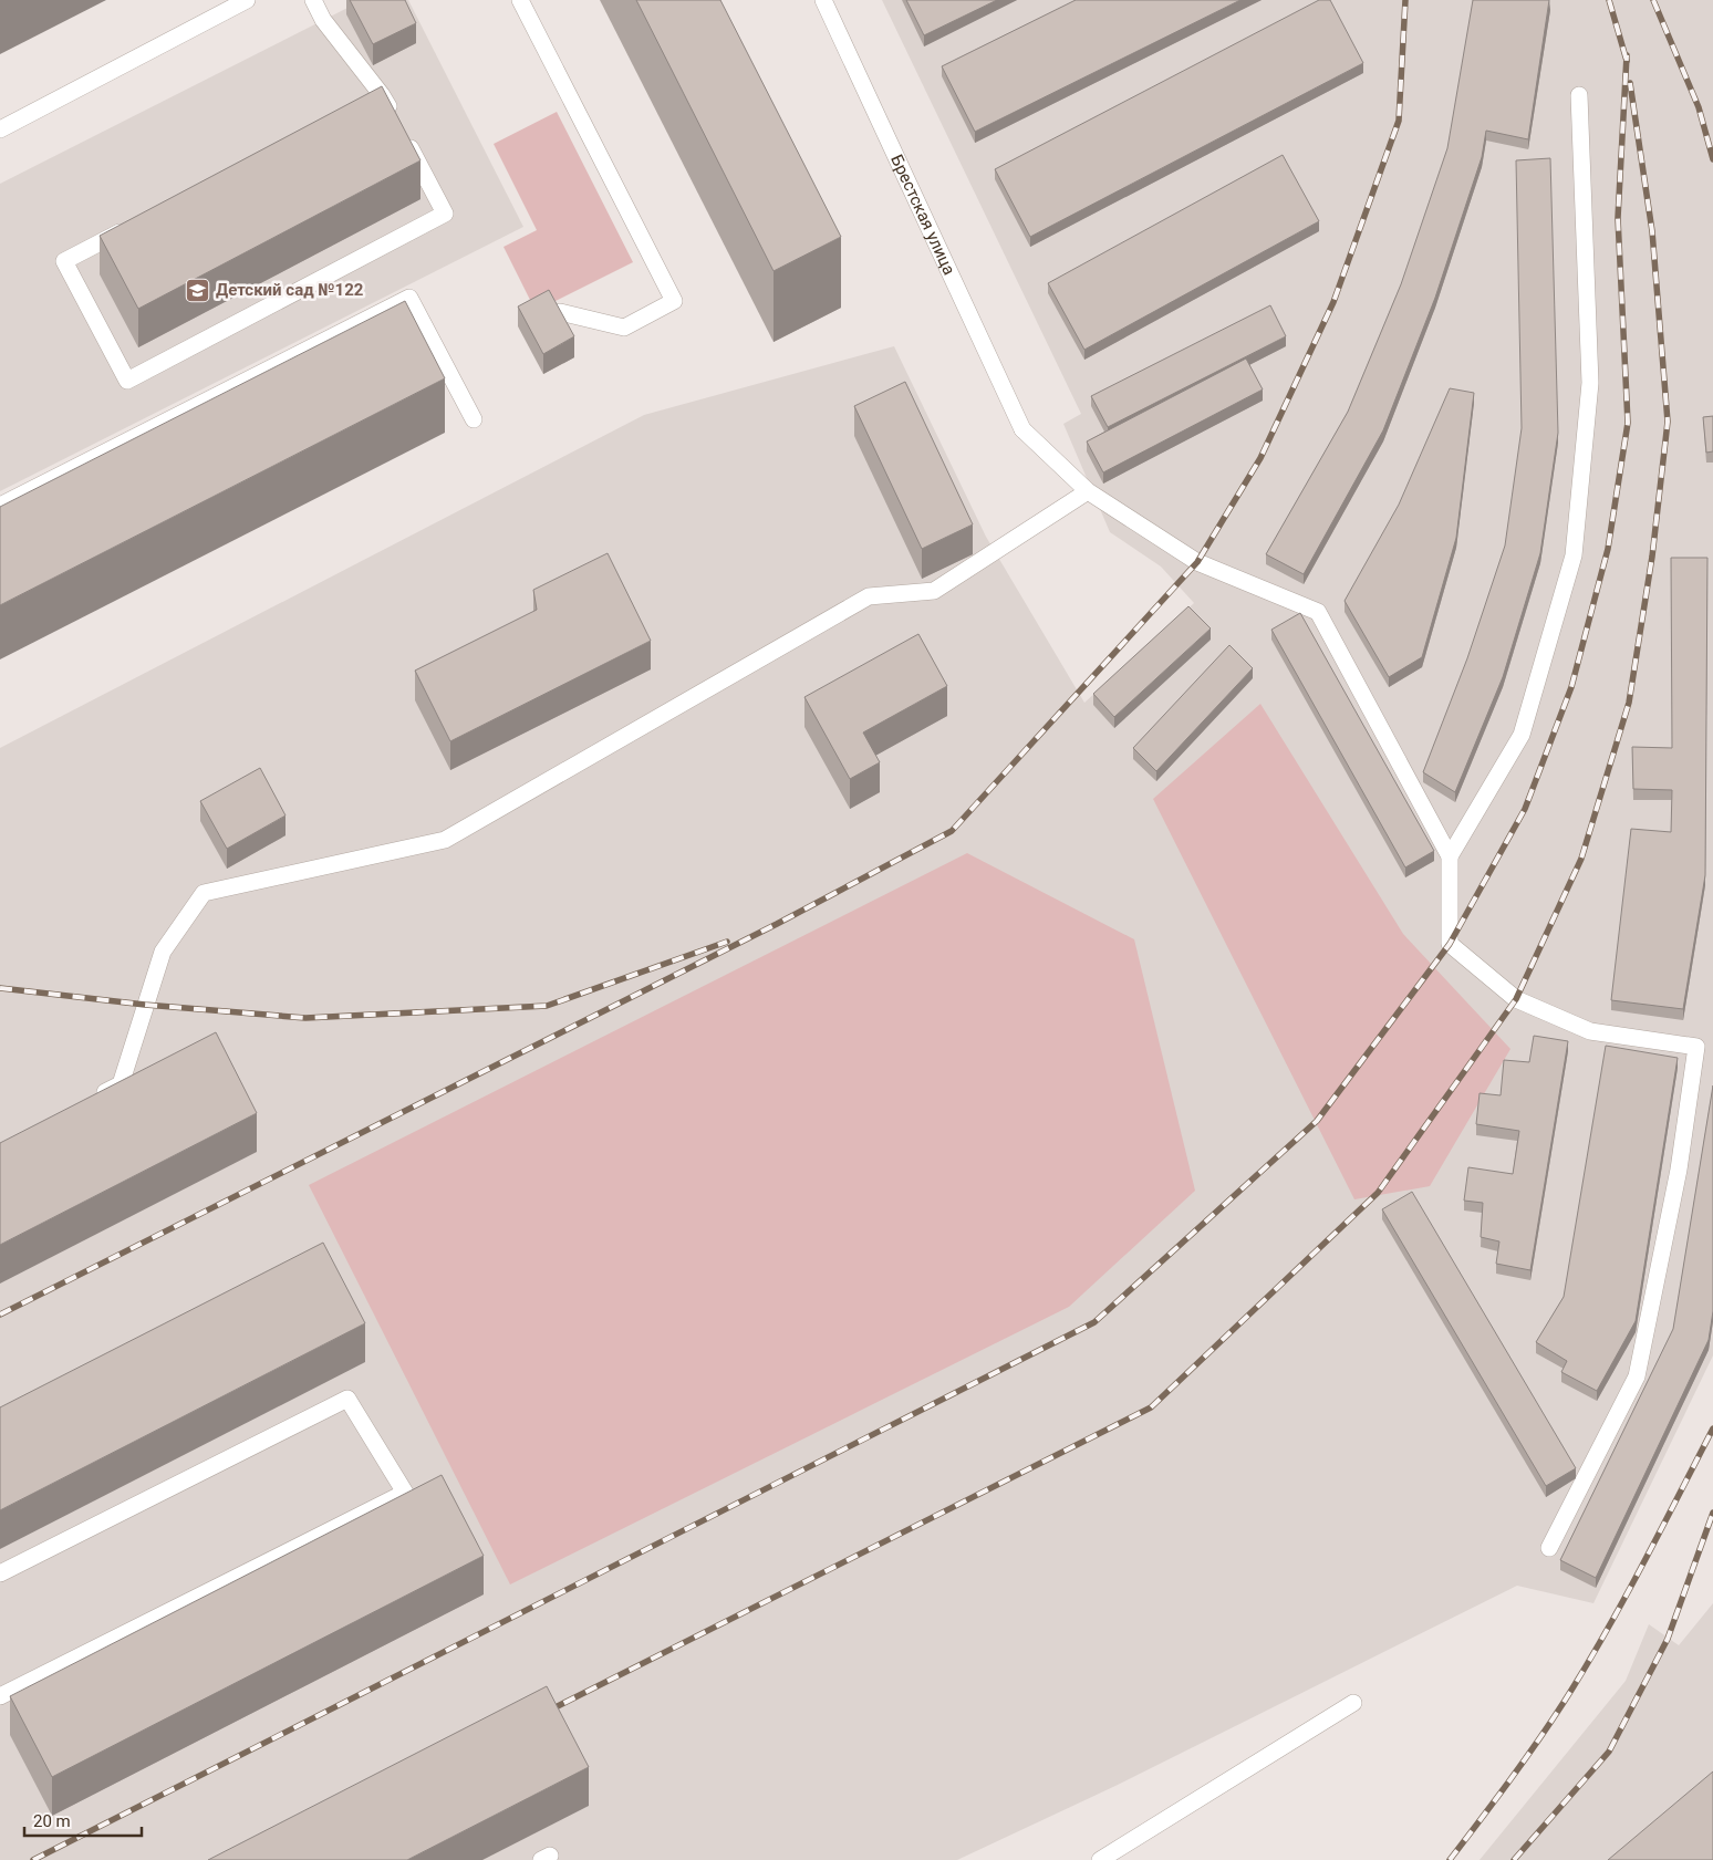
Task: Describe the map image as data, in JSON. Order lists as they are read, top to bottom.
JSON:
{
  "streets": {
    "street": ["Брестская улица"]
  },
  "places": {
    "school or university": ["Детский сад №122"]
  },
  "scale_bar": "20 m"
}
